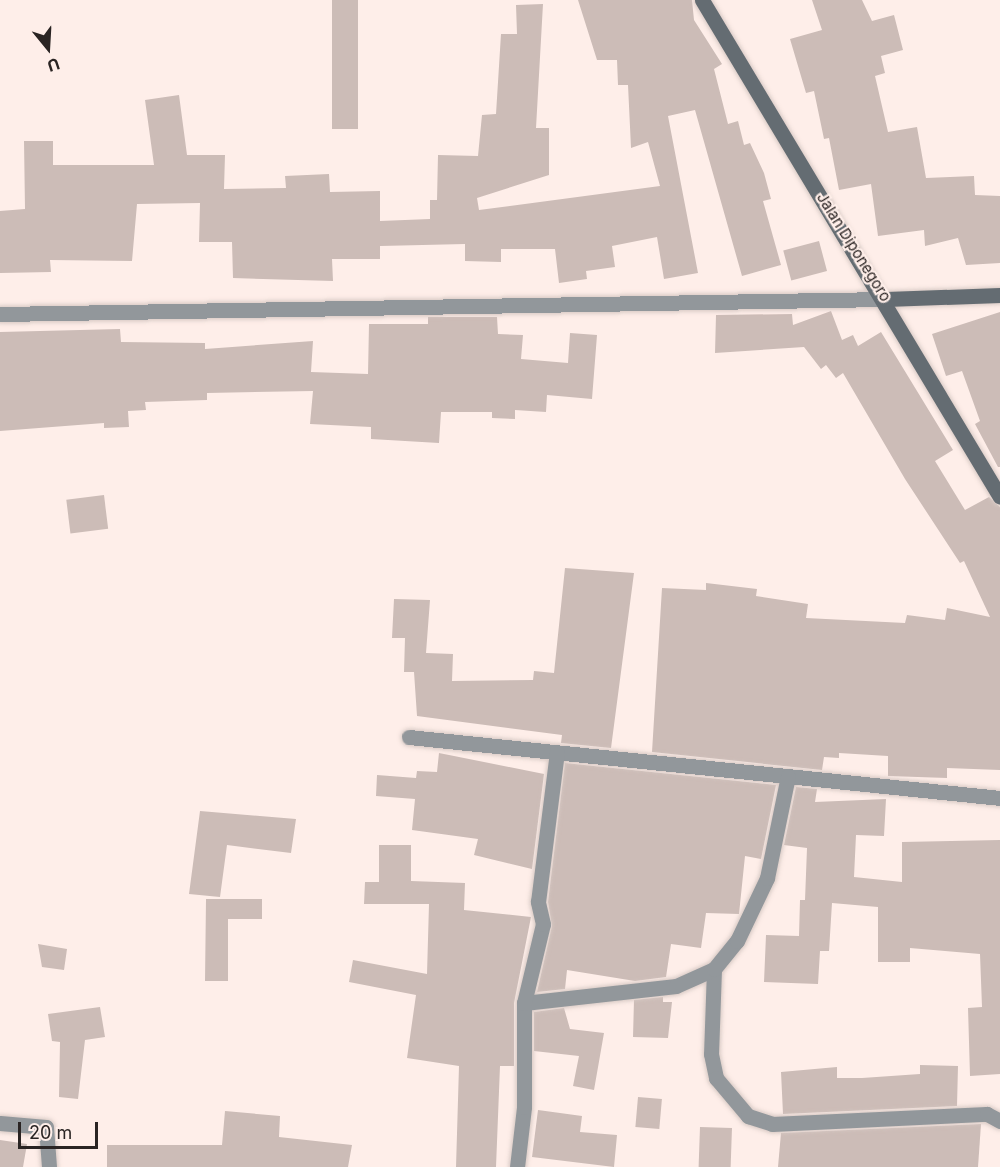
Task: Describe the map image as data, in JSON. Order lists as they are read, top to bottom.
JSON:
{
  "streets": {
    "main road": ["Jalan Diponegoro"]
  },
  "scale_bar": "20 m",
  "north": "bottom"
}
